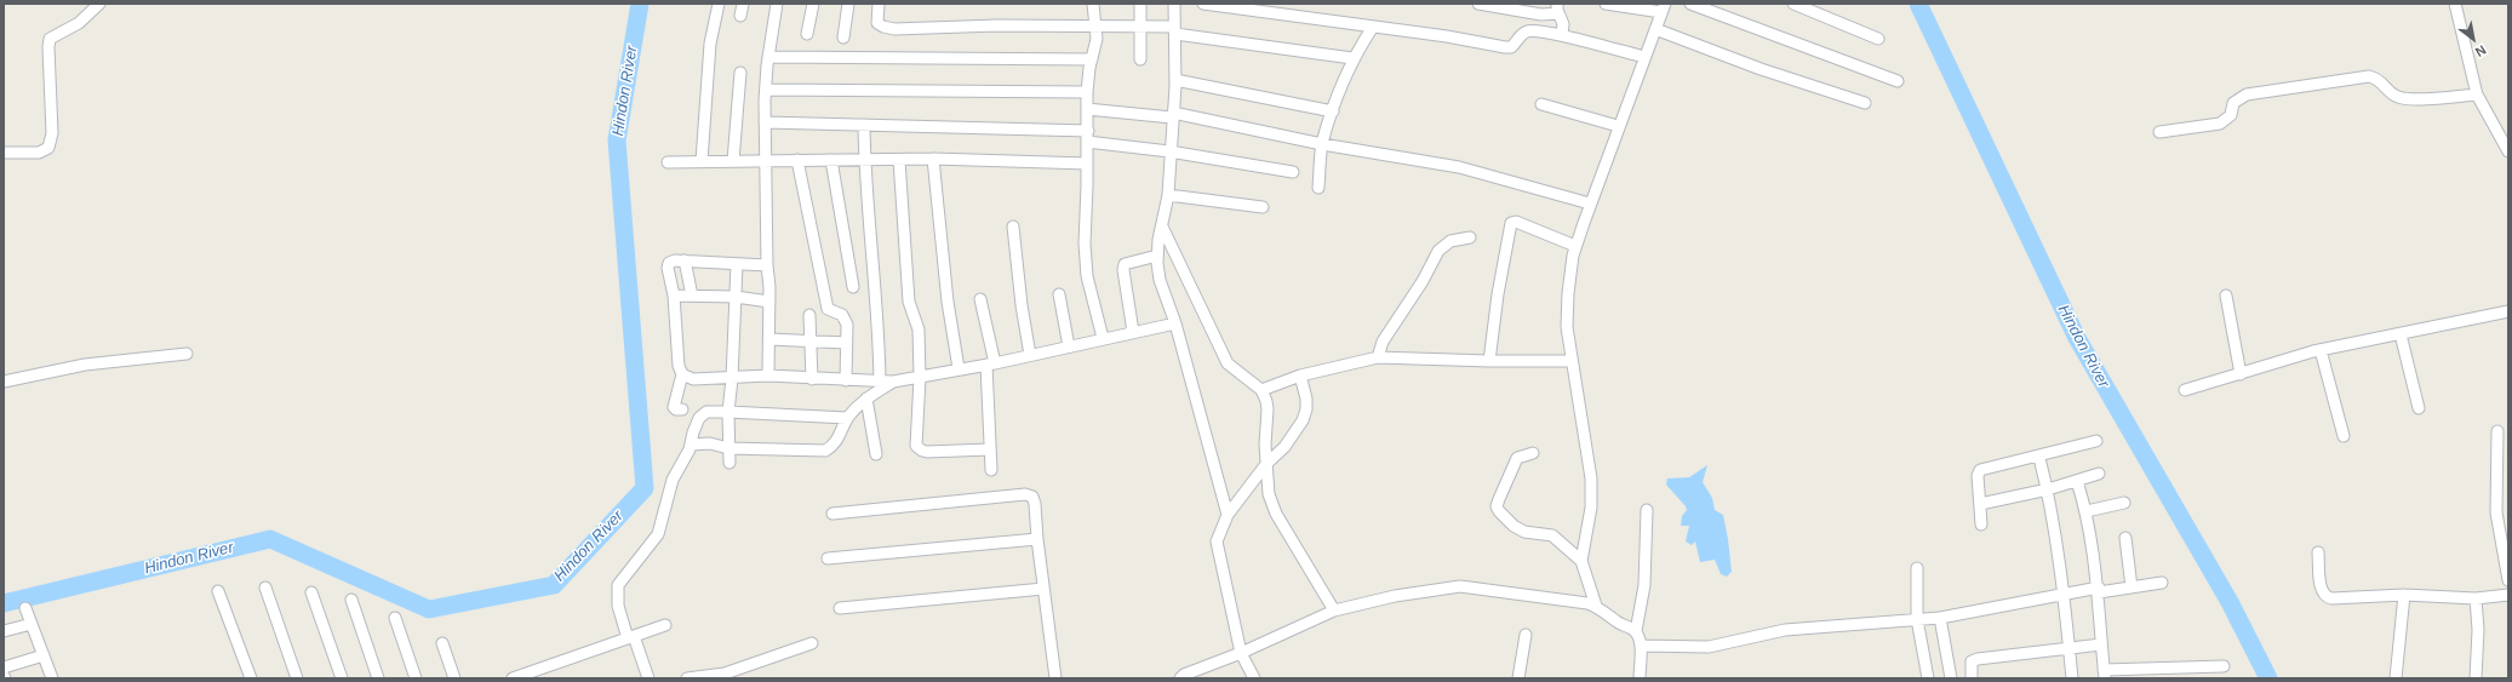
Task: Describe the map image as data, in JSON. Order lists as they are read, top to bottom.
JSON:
{
  "water": ["Hindon River"],
  "north": "bottom right"
}
